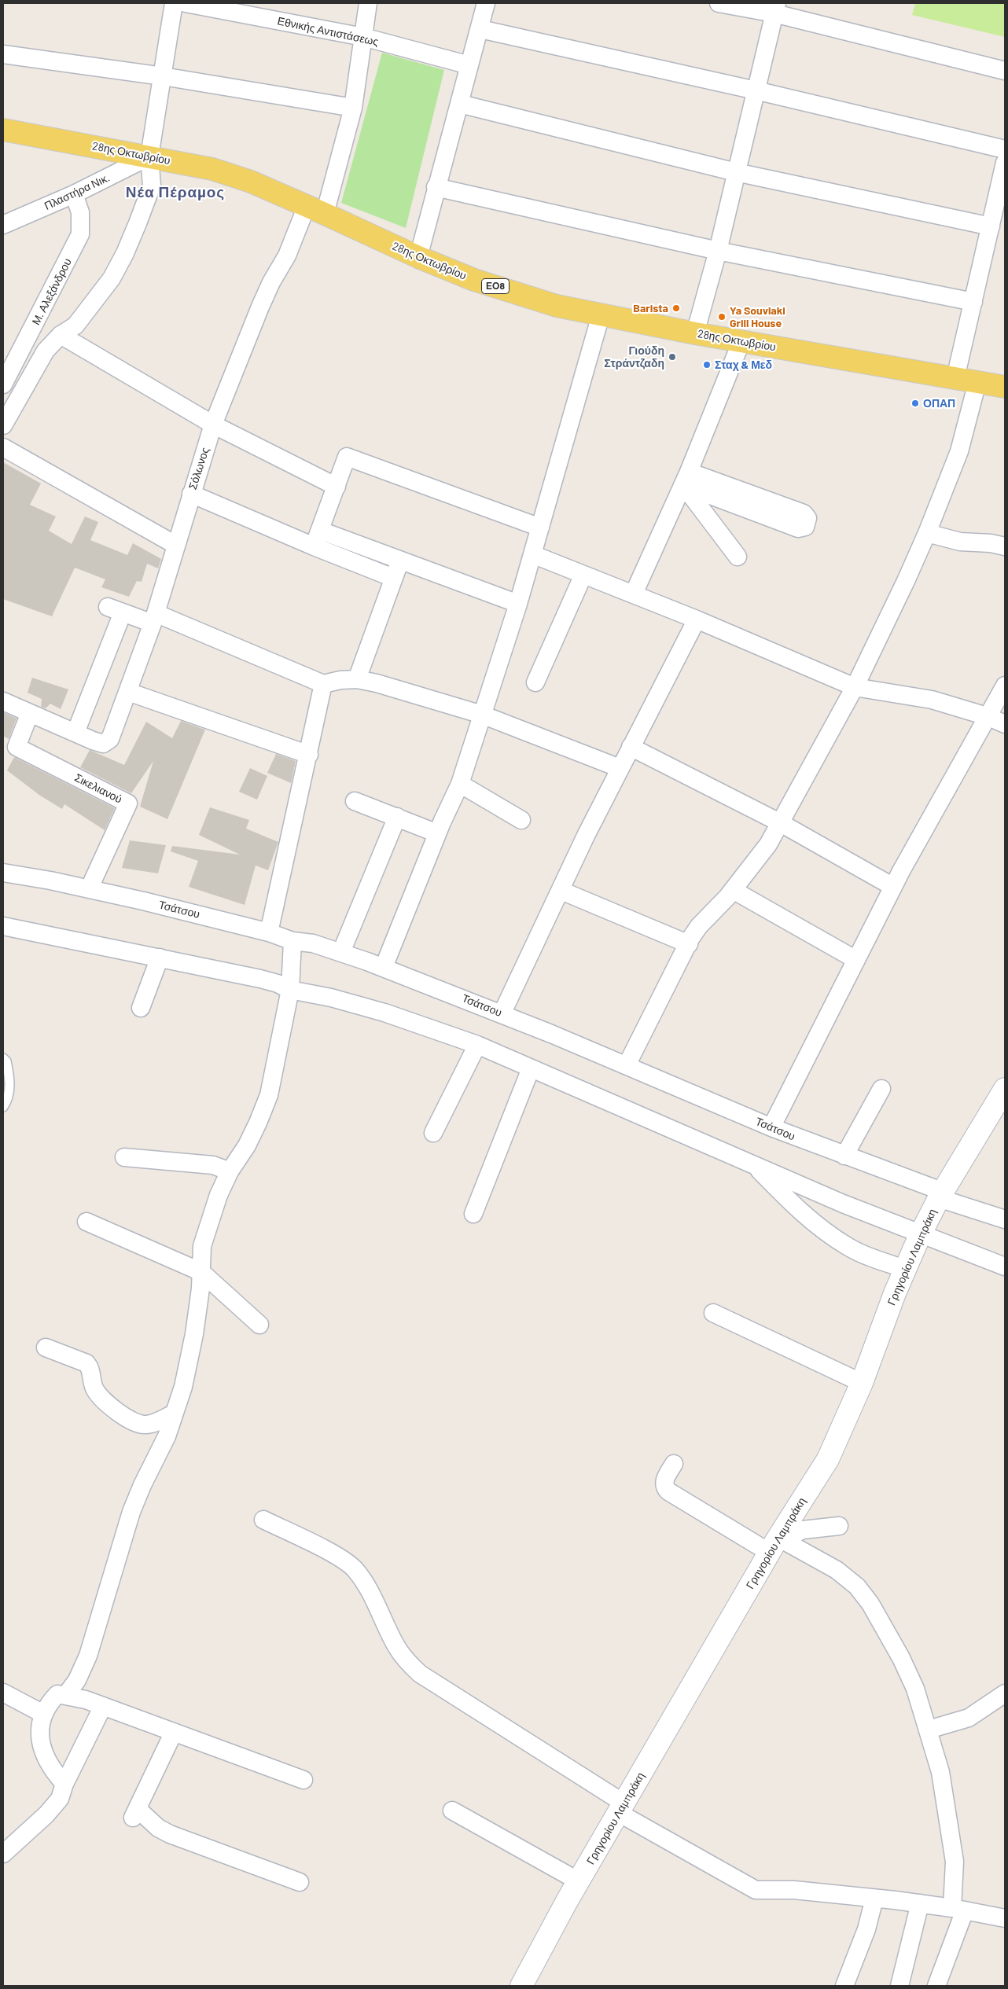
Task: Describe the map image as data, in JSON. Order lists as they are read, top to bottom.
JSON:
{
  "streets": {
    "main road": ["28ης Οκτωβρίου", "ΕΟ8"],
    "street": [
      "Εθνικής Αντιστάσεως",
      "Πλαστήρα Νικ.",
      "Μ. Αλεξάνδρου",
      "Σόλωνος",
      "Σικελιανού",
      "Τσάτσου",
      "Γρηγορίου Λαμπράκη"
    ]
  },
  "crossings": [
    ["Εθνικής Αντιστάσεως", "Σόλωνος"],
    ["28ης Οκτωβρίου", "Πλαστήρα Νικ."],
    ["28ης Οκτωβρίου", "Σόλωνος"],
    ["Πλαστήρα Νικ.", "Μ. Αλεξάνδρου"],
    ["Σικελιανού", "Τσάτσου"],
    ["Τσάτσου", "Γρηγορίου Λαμπράκη"]
  ],
  "districts": ["Νέα Πέραμος"],
  "places": [
    "Barista",
    "Ya Souvlaki Grill House",
    "Γιούδη Στράντζαδη",
    "Σταχ & Μεδ",
    "ΟΠΑΠ"
  ]
}
